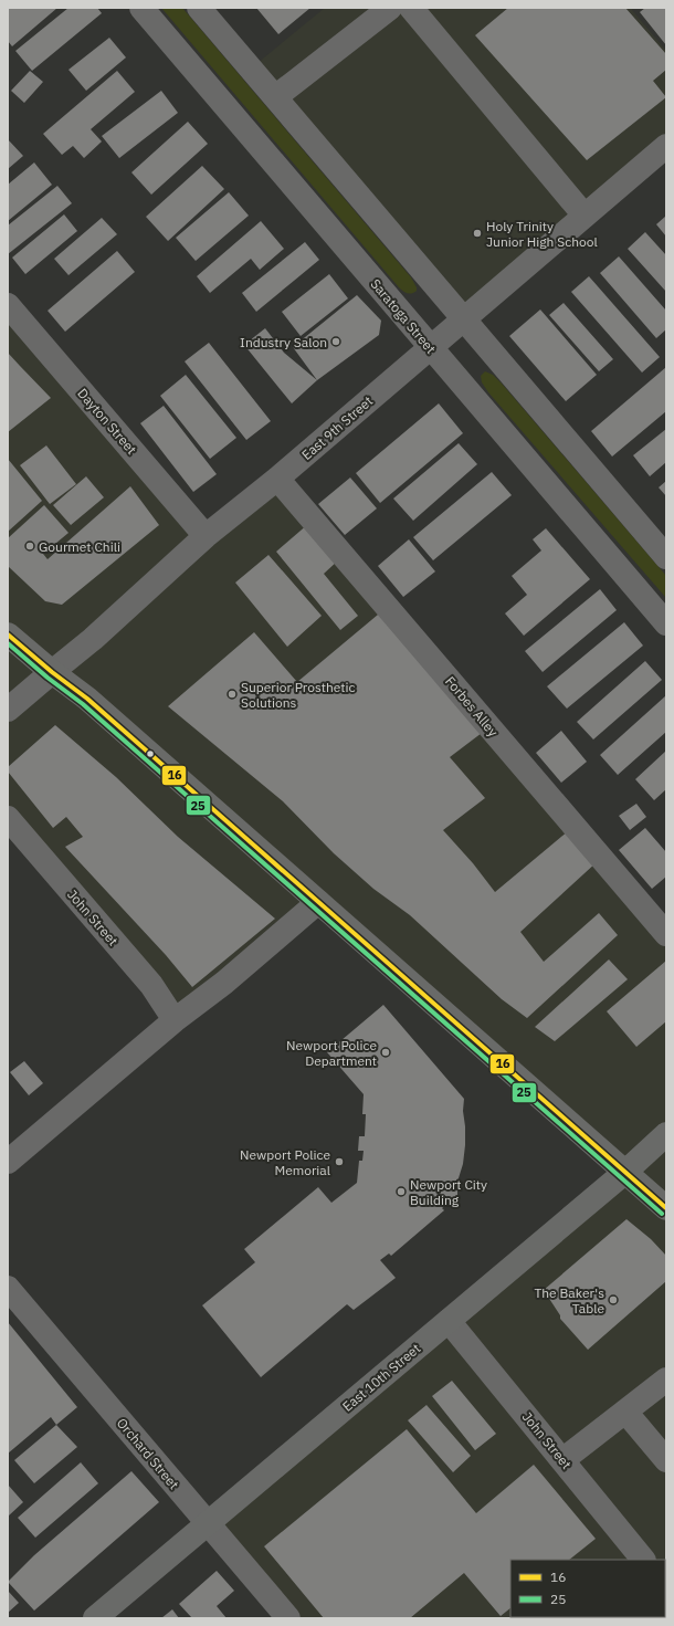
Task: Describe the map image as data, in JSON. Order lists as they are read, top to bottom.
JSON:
{
  "streets": {
    "main road": ["East 10th Street"],
    "street": [
      "Saratoga Street",
      "Dayton Street",
      "East 9th Street",
      "Forbes Alley",
      "John Street",
      "Orchard Street"
    ]
  },
  "crossings": [
    ["Saratoga Street", "East 9th Street"],
    ["Dayton Street", "East 9th Street"],
    ["East 9th Street", "Forbes Alley"],
    ["John Street", "East 10th Street"],
    ["East 10th Street", "Orchard Street"]
  ],
  "places": [
    "Holy Trinity Junior High School",
    "Industry Salon",
    "Gourmet Chili",
    "Superior Prosthetic Solutions",
    "Newport Police Department",
    "Newport Police Memorial",
    "Newport City Building",
    "The Baker's Table"
  ],
  "lines": ["transit line 16", "transit line 25"],
  "legend": ["16", "25"]
}
